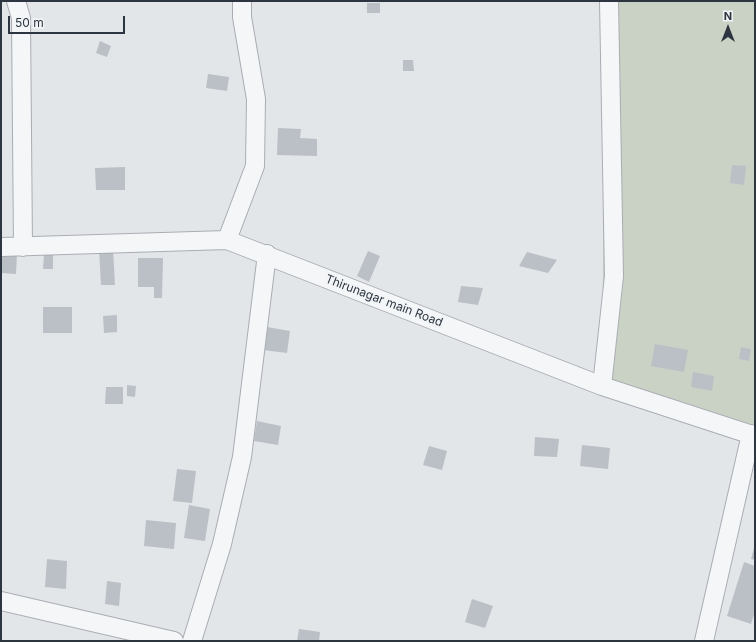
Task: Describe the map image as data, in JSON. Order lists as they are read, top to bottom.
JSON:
{
  "streets": {
    "street": ["Thirunagar main Road"]
  },
  "scale_bar": "50 m",
  "north": "top"
}
